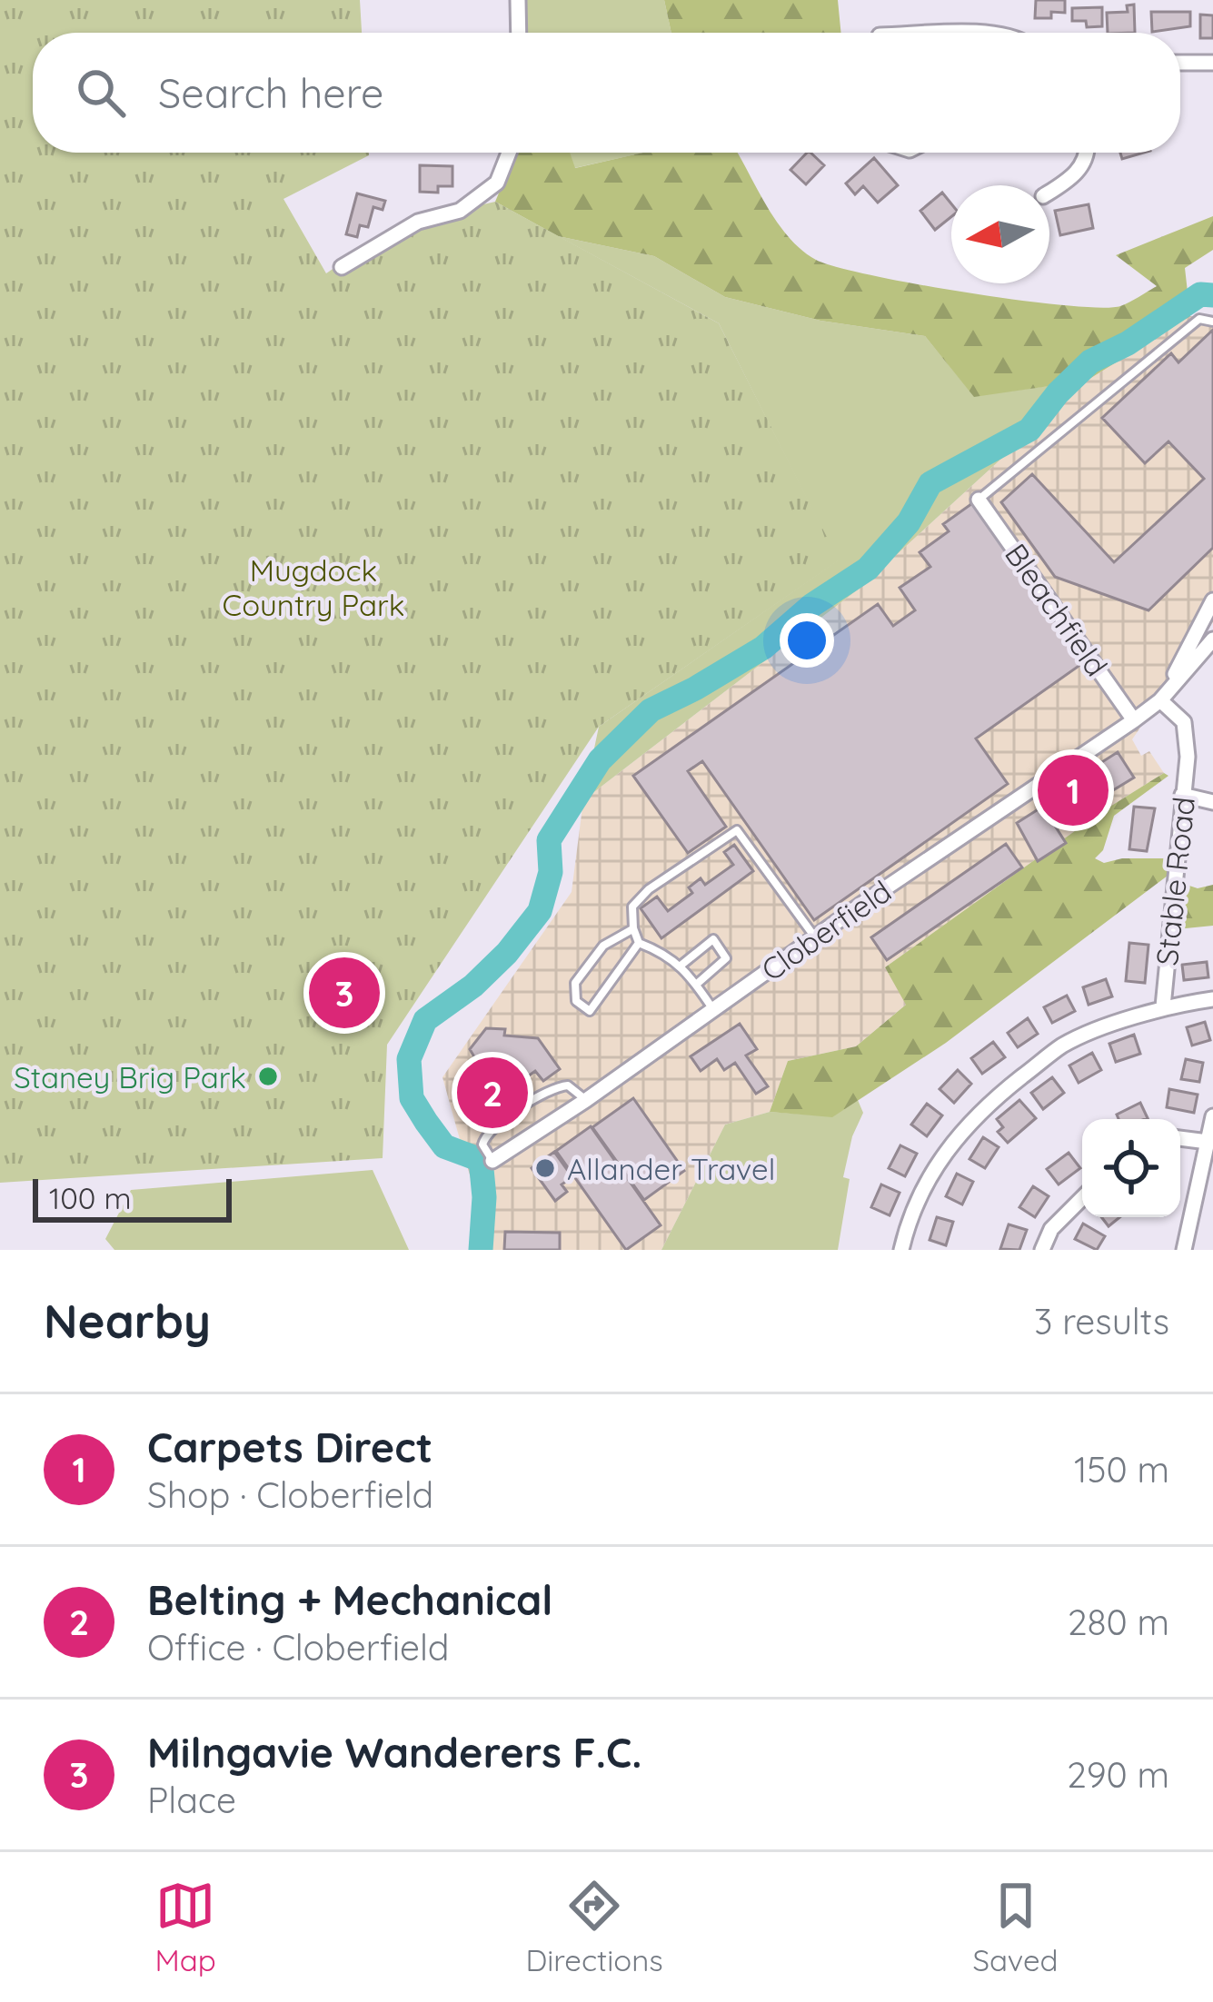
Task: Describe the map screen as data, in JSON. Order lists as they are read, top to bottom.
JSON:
{
  "streets": {
    "street": ["Bleachfield", "Stable Road", "Cloberfield"]
  },
  "crossings": [
    ["Bleachfield", "Cloberfield"],
    ["Stable Road", "Cloberfield"]
  ],
  "parks": ["Mugdock Country Park"],
  "places": ["Staney Brig Park", "Allander Travel"],
  "scale_bar": "100 m",
  "north": "left",
  "page": {
    "search": "Search here",
    "pins": ["1", "3", "2"],
    "scale": "100 m",
    "heading": ["Nearby", "3 results"],
    "list": [
      {
        "mark": "1",
        "name": "Carpets Direct",
        "note": "Shop · Cloberfield",
        "value": "150 m"
      },
      {
        "mark": "2",
        "name": "Belting + Mechanical",
        "note": "Office · Cloberfield",
        "value": "280 m"
      },
      {
        "mark": "3",
        "name": "Milngavie Wanderers F.C.",
        "note": "Place",
        "value": "290 m"
      }
    ],
    "nav": ["Map", "Directions", "Saved"]
  }
}
